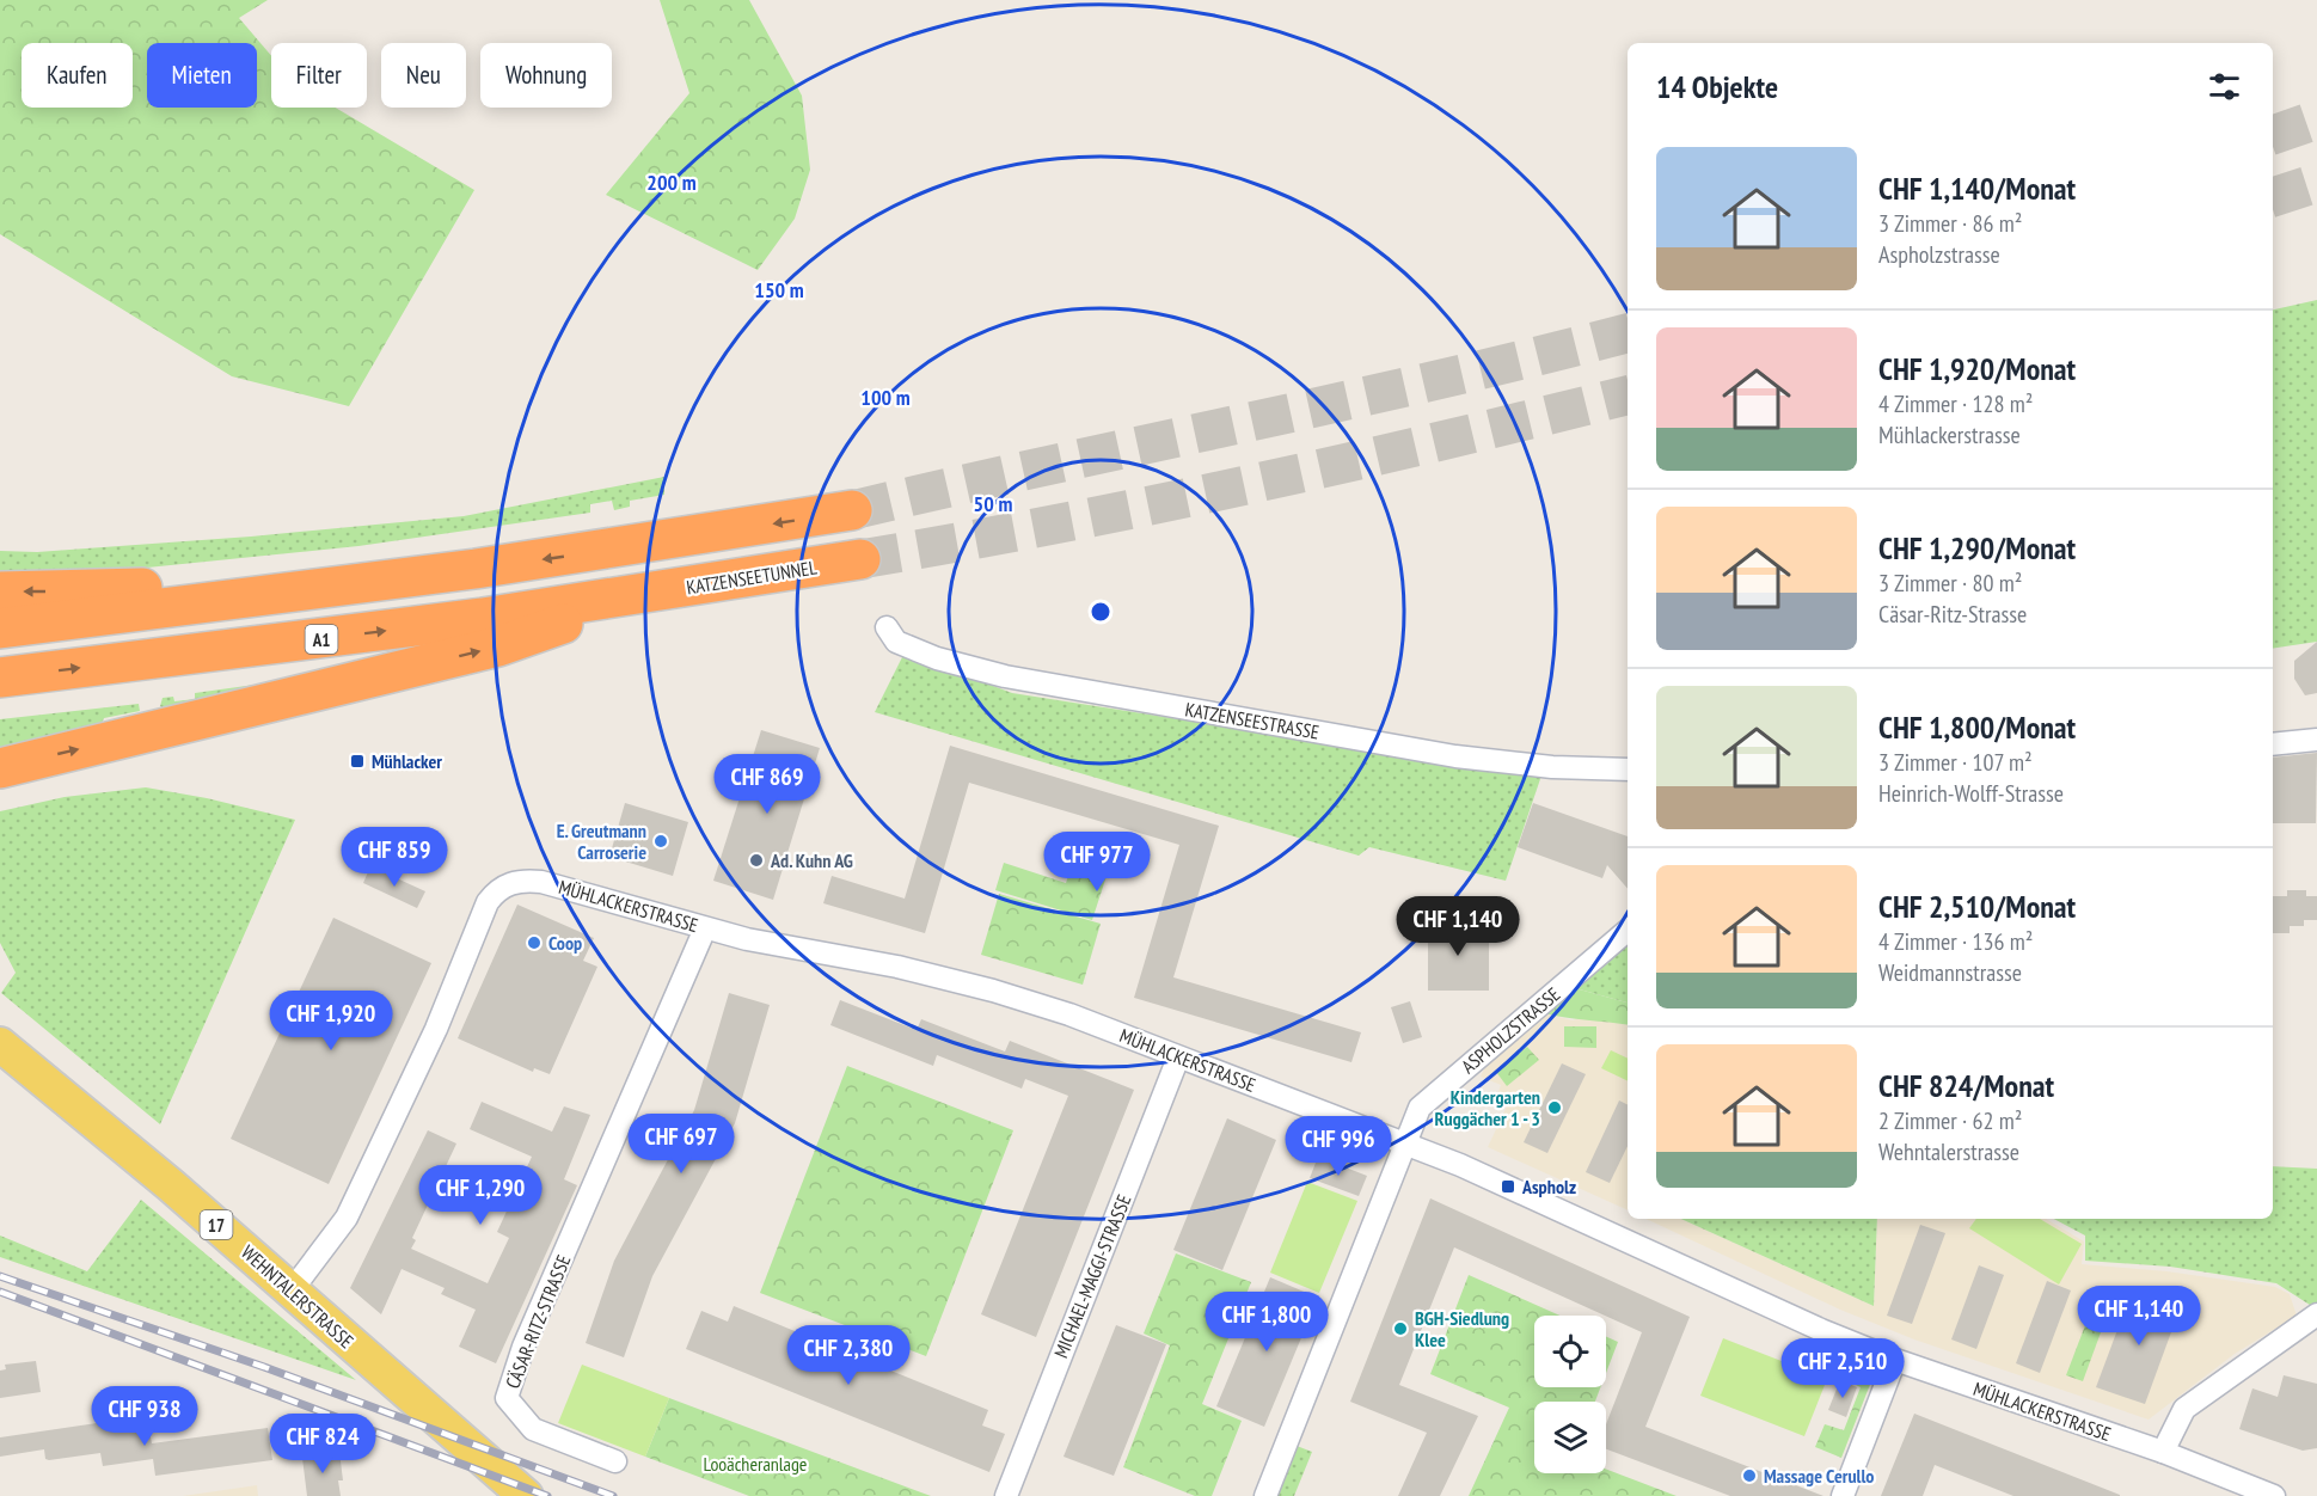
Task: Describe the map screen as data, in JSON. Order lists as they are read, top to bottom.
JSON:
{
  "streets": {
    "highway": ["KATZENSEETUNNEL", "A1"],
    "main road": ["17", "WEHNTALERSTRASSE"],
    "street": [
      "KATZENSEESTRASSE",
      "MÜHLACKERSTRASSE",
      "ASPHOLZSTRASSE",
      "MICHAEL-MAGGI-STRASSE",
      "CÄSAR-RITZ-STRASSE"
    ]
  },
  "crossings": [
    ["KATZENSEETUNNEL", "A1"],
    ["MÜHLACKERSTRASSE", "ASPHOLZSTRASSE"],
    ["MÜHLACKERSTRASSE", "MICHAEL-MAGGI-STRASSE"],
    ["MÜHLACKERSTRASSE", "WEHNTALERSTRASSE"],
    ["MÜHLACKERSTRASSE", "CÄSAR-RITZ-STRASSE"]
  ],
  "parks": ["Looächeranlage"],
  "places": {
    "transit": ["Mühlacker", "Aspholz"],
    "other": [
      "E. Greutmann Carroserie",
      "Ad. Kuhn AG",
      "Coop",
      "Kindergarten Ruggächer 1 - 3",
      "BGH-Siedlung Klee",
      "Massage Cerullo"
    ]
  },
  "page": {
    "chip": [
      "Kaufen",
      "Mieten",
      "Filter",
      "Neu",
      "Wohnung"
    ],
    "heading": "14 Objekte",
    "list": [
      {
        "name": "CHF 1,140/Monat",
        "note": "3 Zimmer · 86 m² · Aspholzstrasse"
      },
      {
        "name": "CHF 1,920/Monat",
        "note": "4 Zimmer · 128 m² · Mühlackerstrasse"
      },
      {
        "name": "CHF 1,290/Monat",
        "note": "3 Zimmer · 80 m² · Cäsar-Ritz-Strasse"
      },
      {
        "name": "CHF 1,800/Monat",
        "note": "3 Zimmer · 107 m² · Heinrich-Wolff-Strasse"
      },
      {
        "name": "CHF 2,510/Monat",
        "note": "4 Zimmer · 136 m² · Weidmannstrasse"
      },
      {
        "name": "CHF 824/Monat",
        "note": "2 Zimmer · 62 m² · Wehntalerstrasse"
      }
    ],
    "price": [
      "CHF 869",
      "CHF 859",
      "CHF 977",
      "CHF 1,140",
      "CHF 1,920",
      "CHF 697",
      "CHF 996",
      "CHF 1,290",
      "CHF 1,140",
      "CHF 1,800",
      "CHF 2,380",
      "CHF 2,510",
      "CHF 938",
      "CHF 824"
    ]
  },
  "rings": [
    "200 m",
    "150 m",
    "100 m",
    "50 m"
  ]
}
